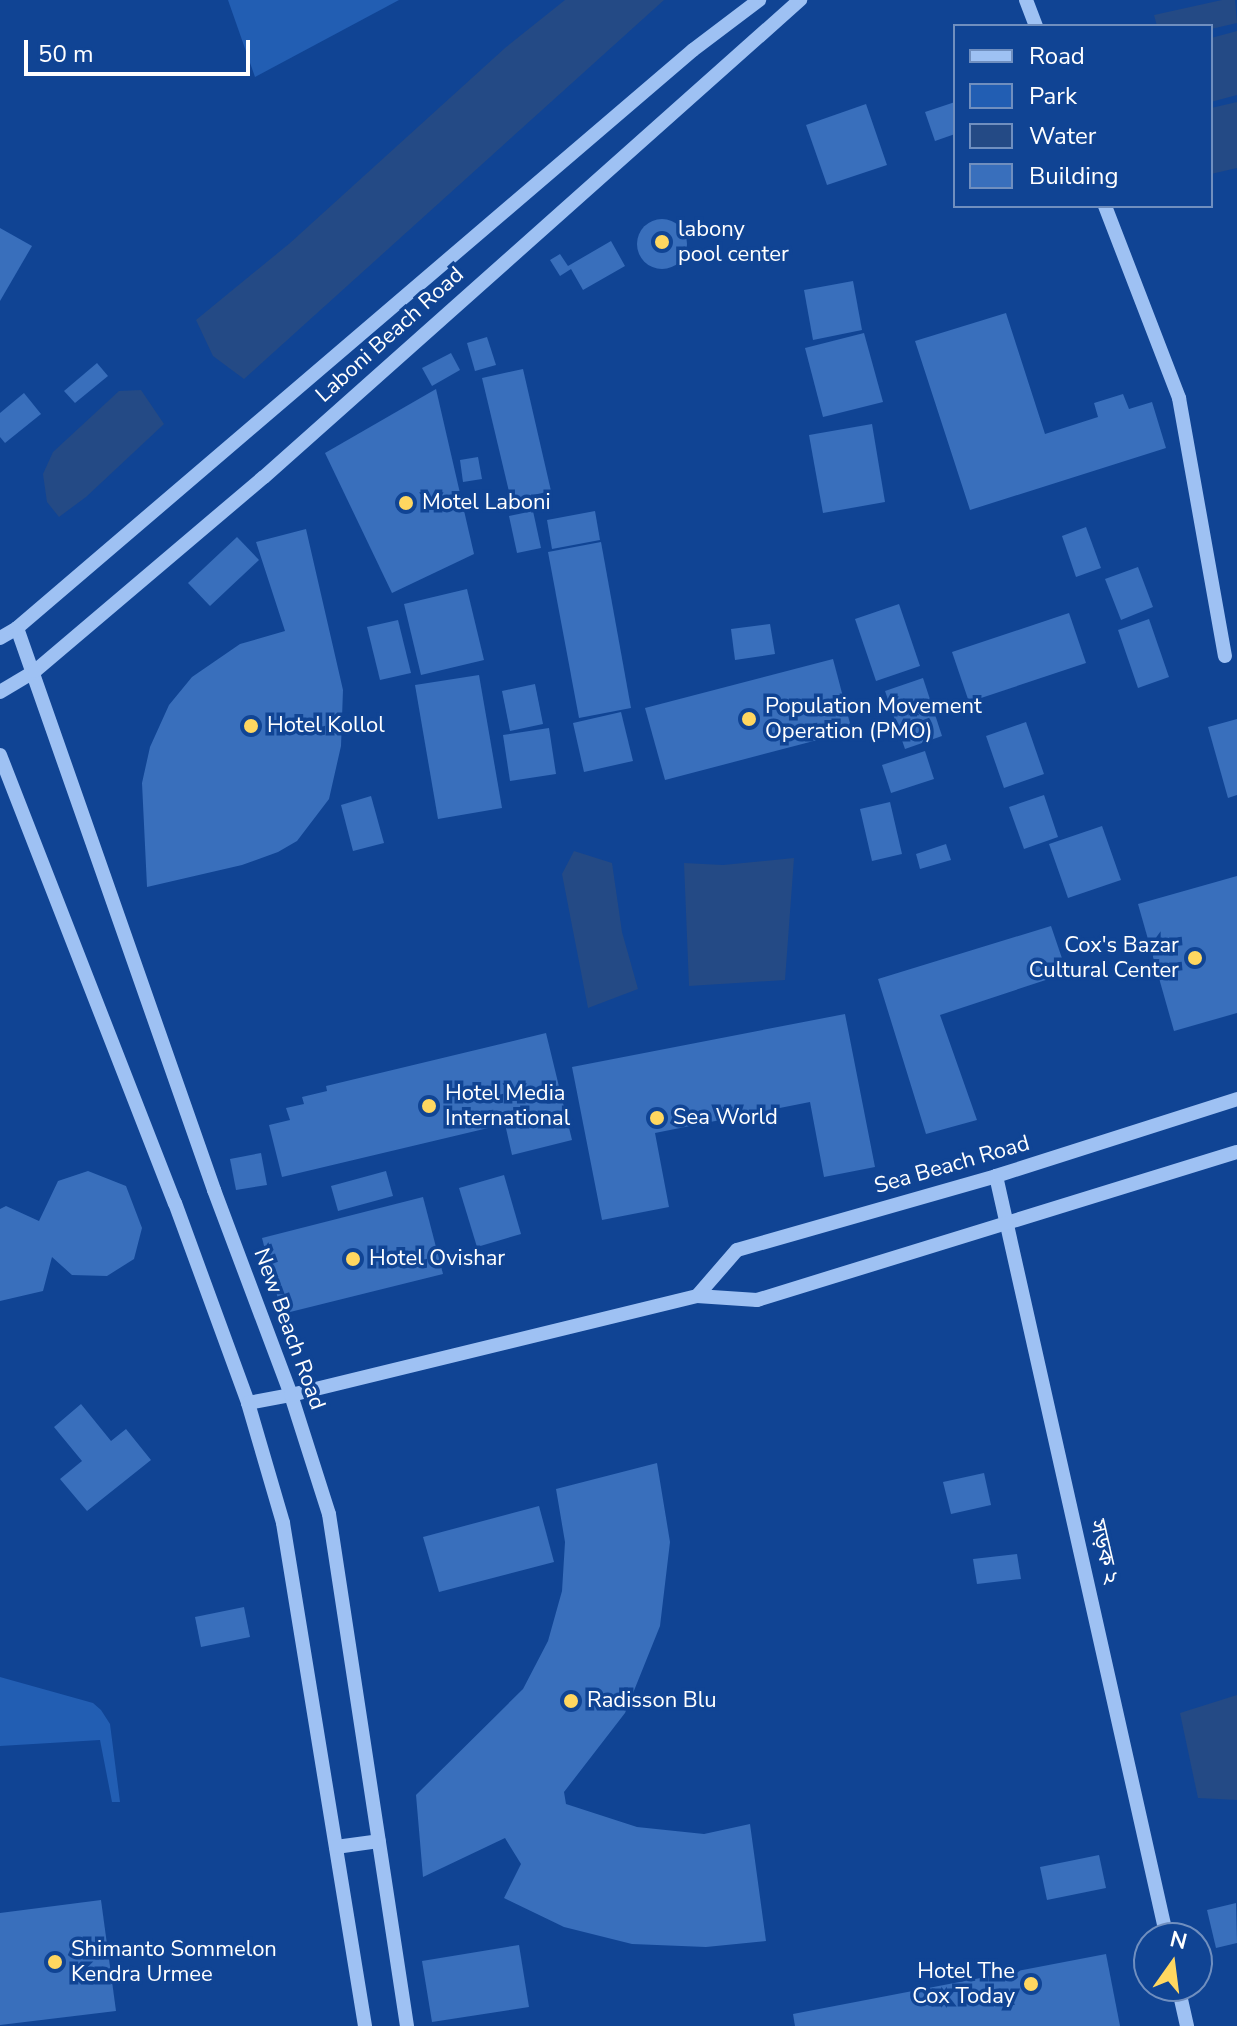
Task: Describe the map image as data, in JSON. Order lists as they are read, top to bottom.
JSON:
{
  "streets": {
    "street": [
      "Laboni Beach Road",
      "Sea Beach Road",
      "New Beach Road",
      "সড়ক ২"
    ]
  },
  "crossings": [
    ["Laboni Beach Road", "New Beach Road"],
    ["Sea Beach Road", "সড়ক ২"]
  ],
  "places": [
    "labony pool center",
    "Motel Laboni",
    "Population Movement Operation (PMO)",
    "Hotel Kollol",
    "Cox's Bazar Cultural Center",
    "Hotel Media International",
    "Sea World",
    "Hotel Ovishar",
    "Radisson Blu",
    "Shimanto Sommelon Kendra Urmee",
    "Hotel The Cox Today"
  ],
  "legend": [
    "Road",
    "Park",
    "Water",
    "Building"
  ],
  "scale_bar": "50 m",
  "north": "top"
}
